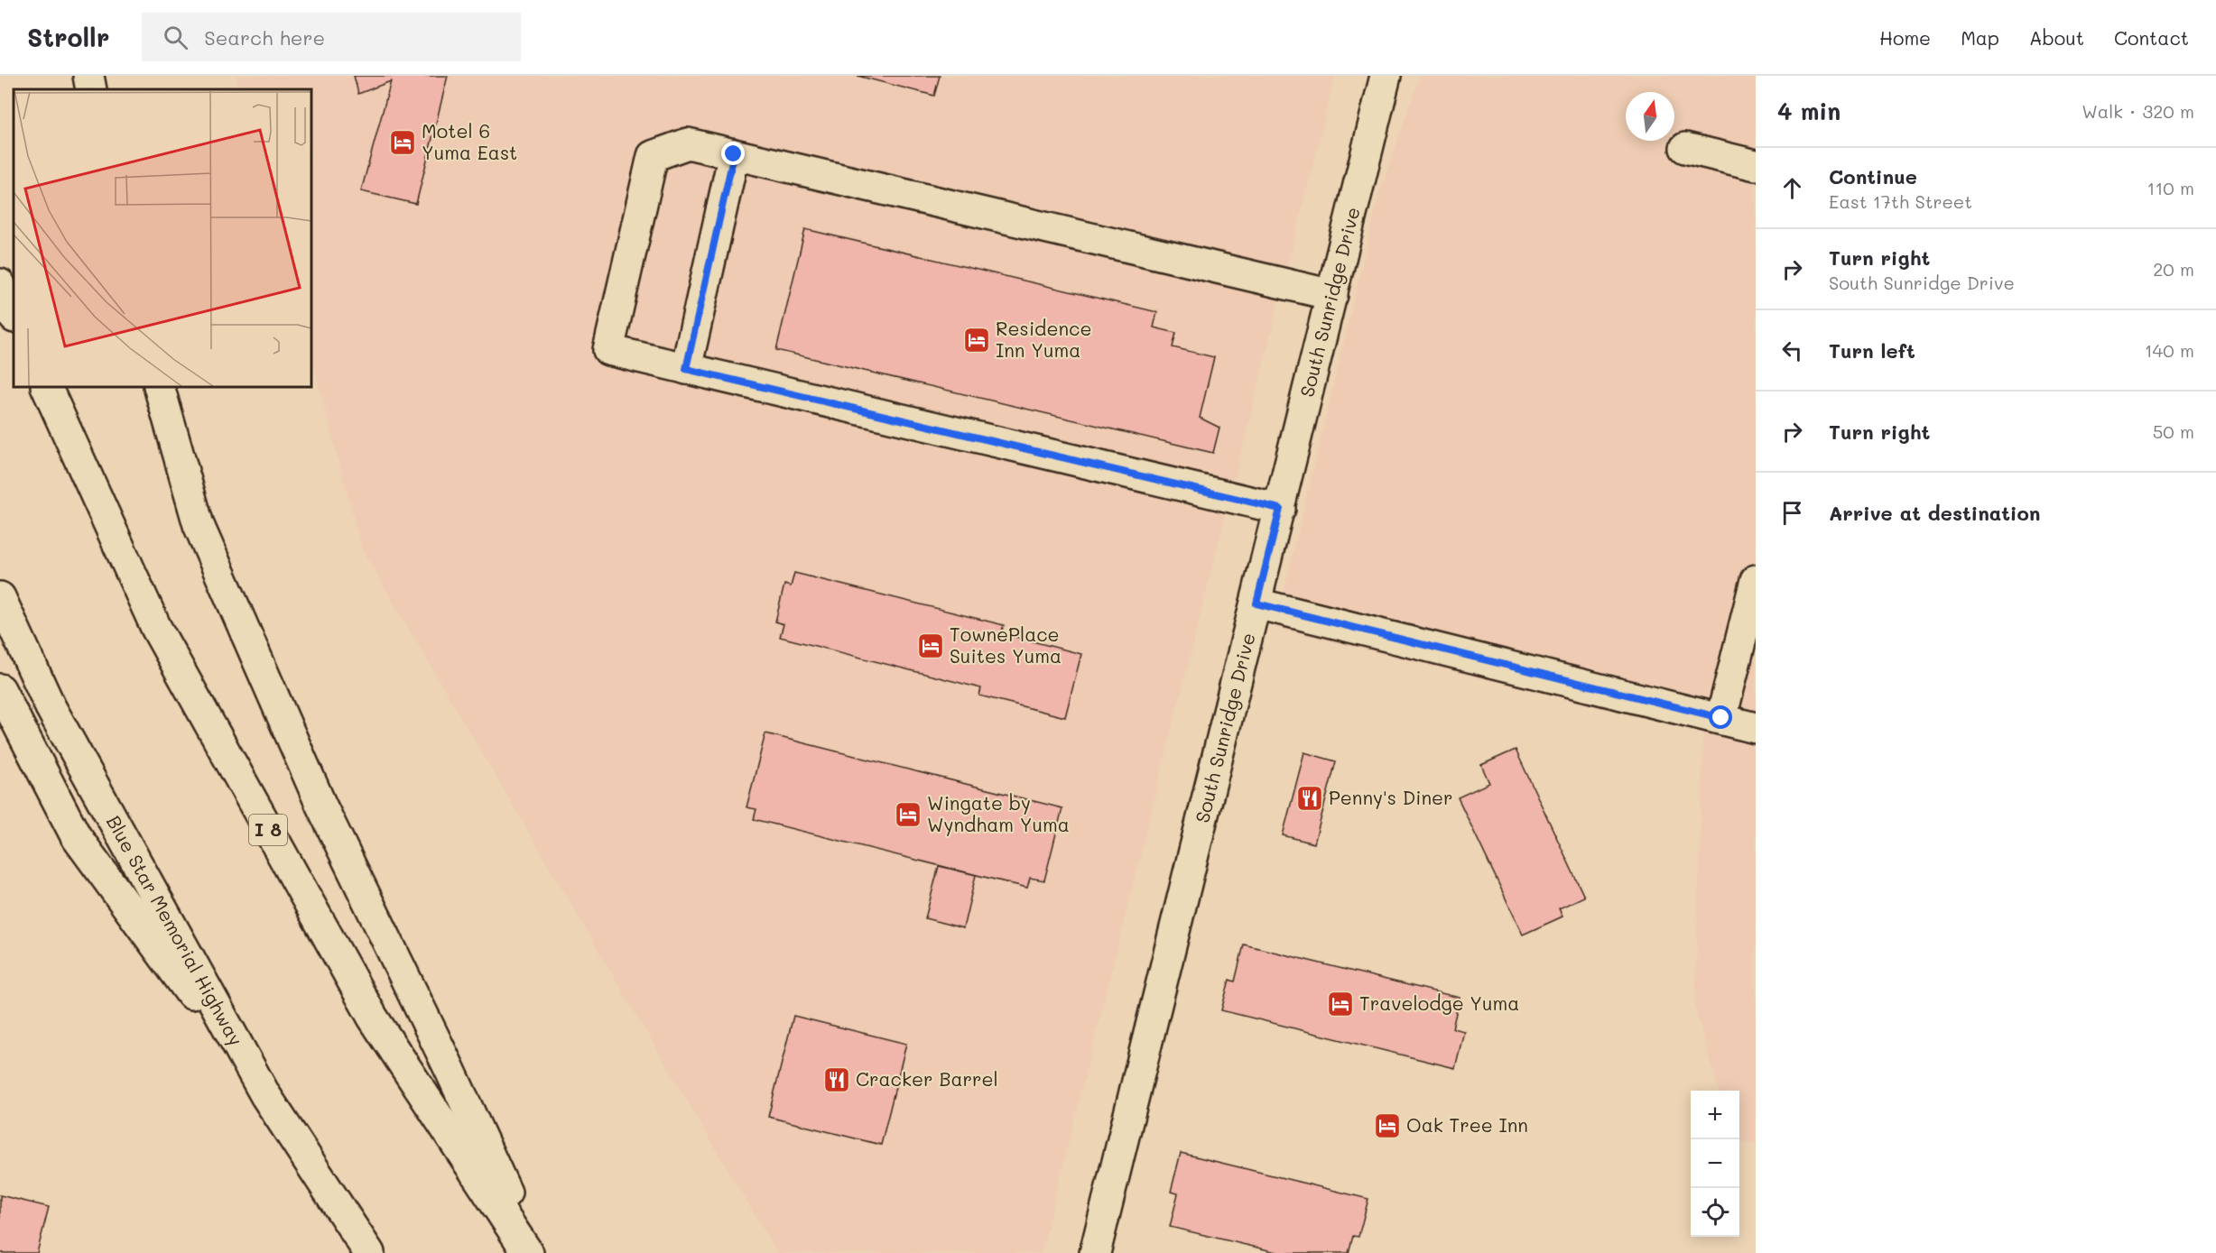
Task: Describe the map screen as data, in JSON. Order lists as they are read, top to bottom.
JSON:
{
  "streets": {
    "main road": ["South Sunridge Drive", "I 8", "Blue Star Memorial Highway"]
  },
  "places": {
    "hotel": [
      "Motel 6 Yuma East",
      "Residence Inn Yuma",
      "TownePlace Suites Yuma",
      "Wingate by Wyndham Yuma",
      "Travelodge Yuma",
      "Oak Tree Inn"
    ],
    "restaurant": ["Penny's Diner", "Cracker Barrel"]
  },
  "north": "top",
  "page": {
    "header": "Strollr",
    "search": "Search here",
    "nav": [
      "Home",
      "Map",
      "About",
      "Contact"
    ],
    "heading": ["4 min", "Walk · 320 m"],
    "list": [
      ["Continue", "East 17th Street", "110 m"],
      ["Turn right", "South Sunridge Drive", "20 m"],
      ["Turn left", "140 m"],
      ["Turn right", "50 m"],
      "Arrive at destination"
    ],
    "map_buttons": ["+", "−"]
  }
}
